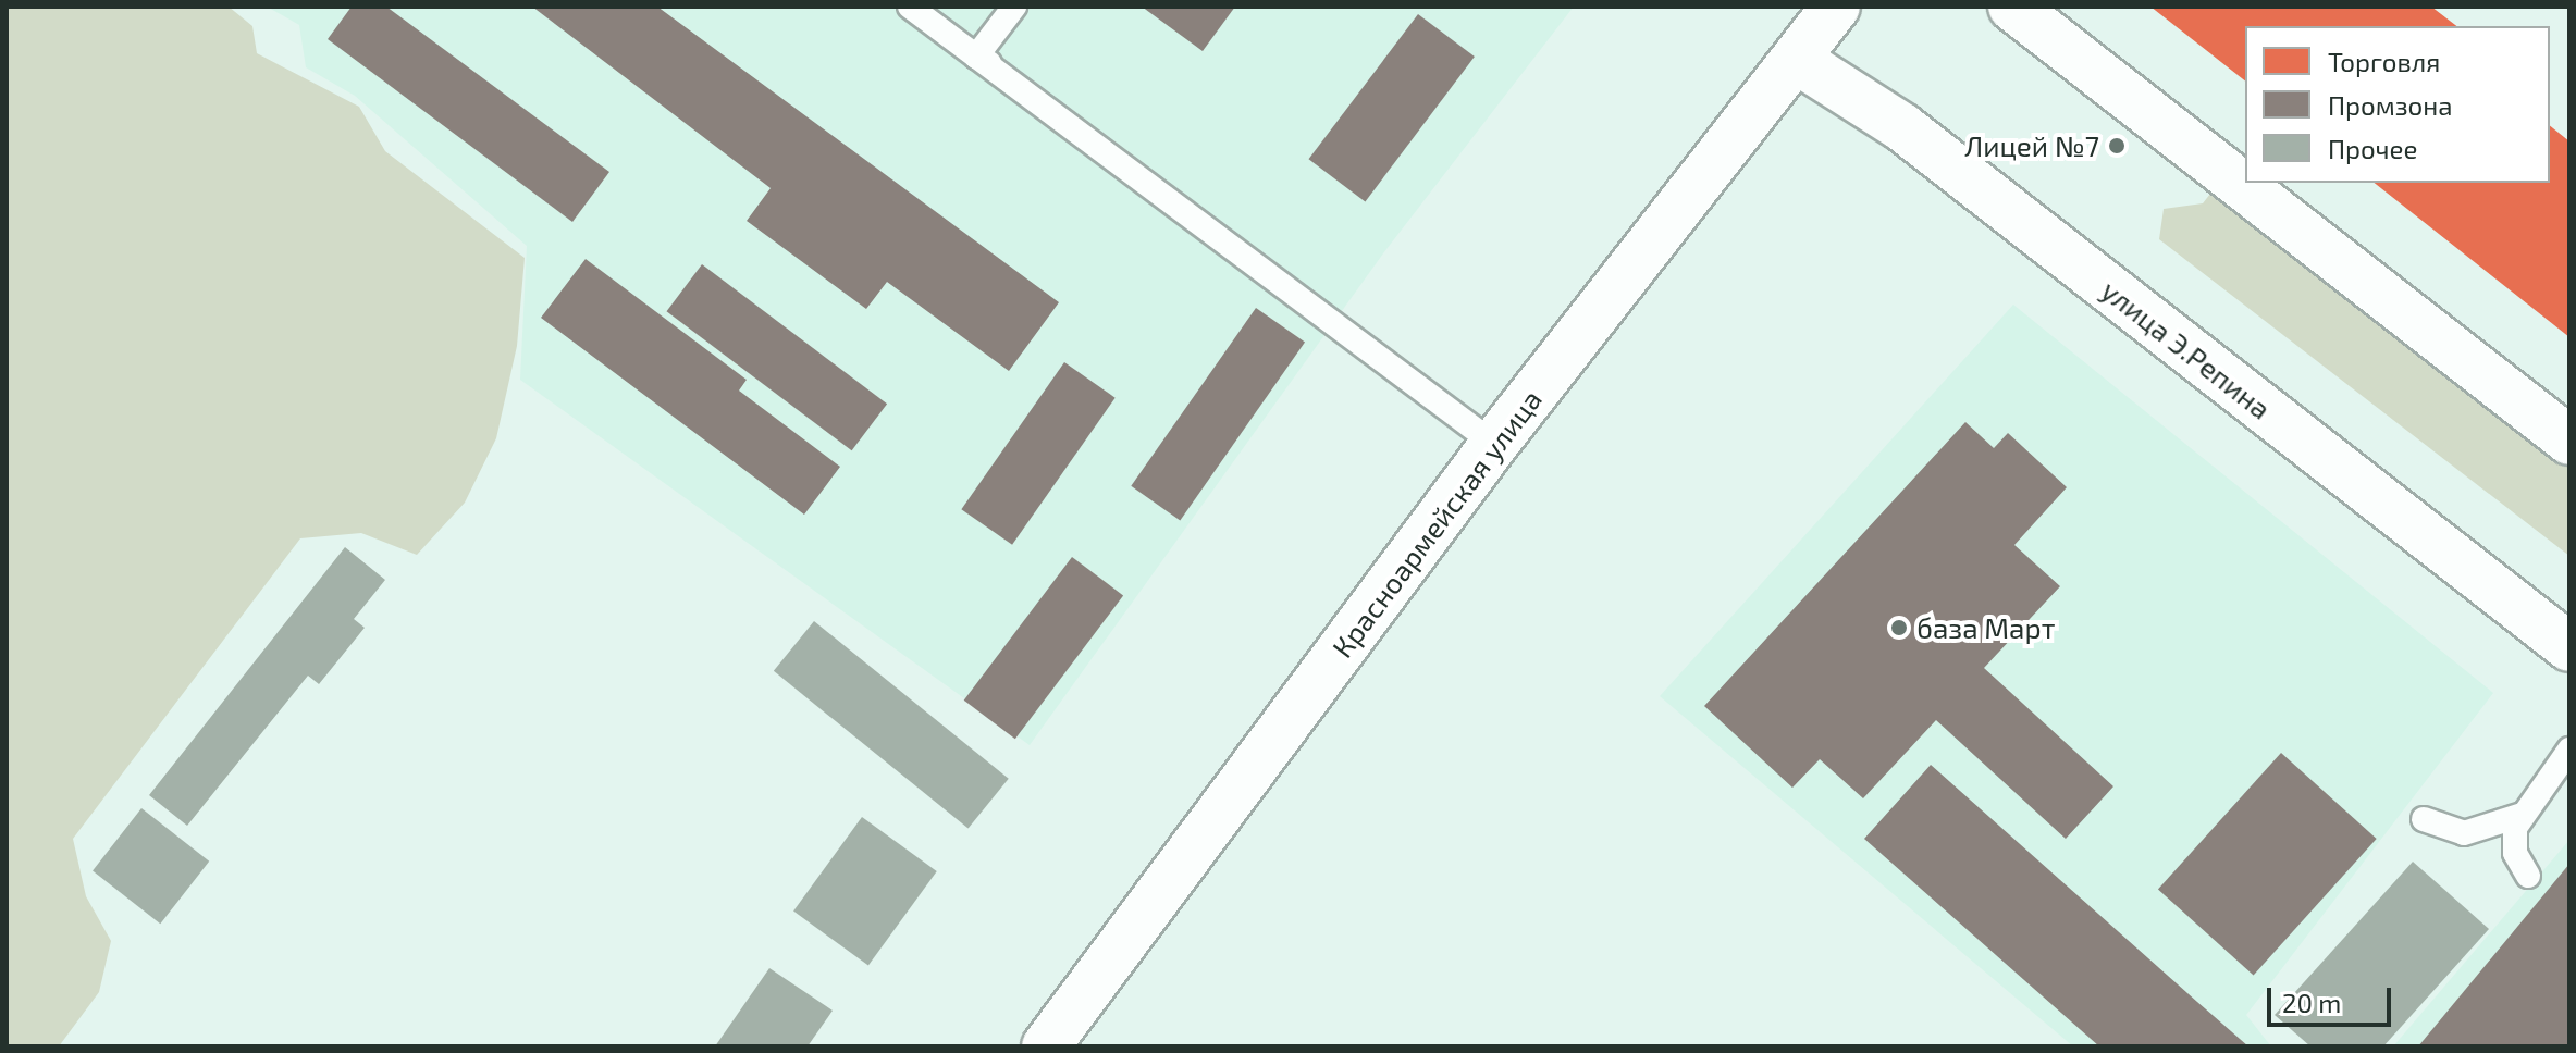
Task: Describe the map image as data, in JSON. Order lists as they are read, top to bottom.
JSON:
{
  "streets": {
    "street": ["улица Э.Репина", "Красноармейская улица"]
  },
  "crossings": [
    ["улица Э.Репина", "Красноармейская улица"]
  ],
  "places": ["Лицей №7", "база Март"],
  "legend": ["Торговля", "Промзона", "Прочее"],
  "scale_bar": "20 m"
}
